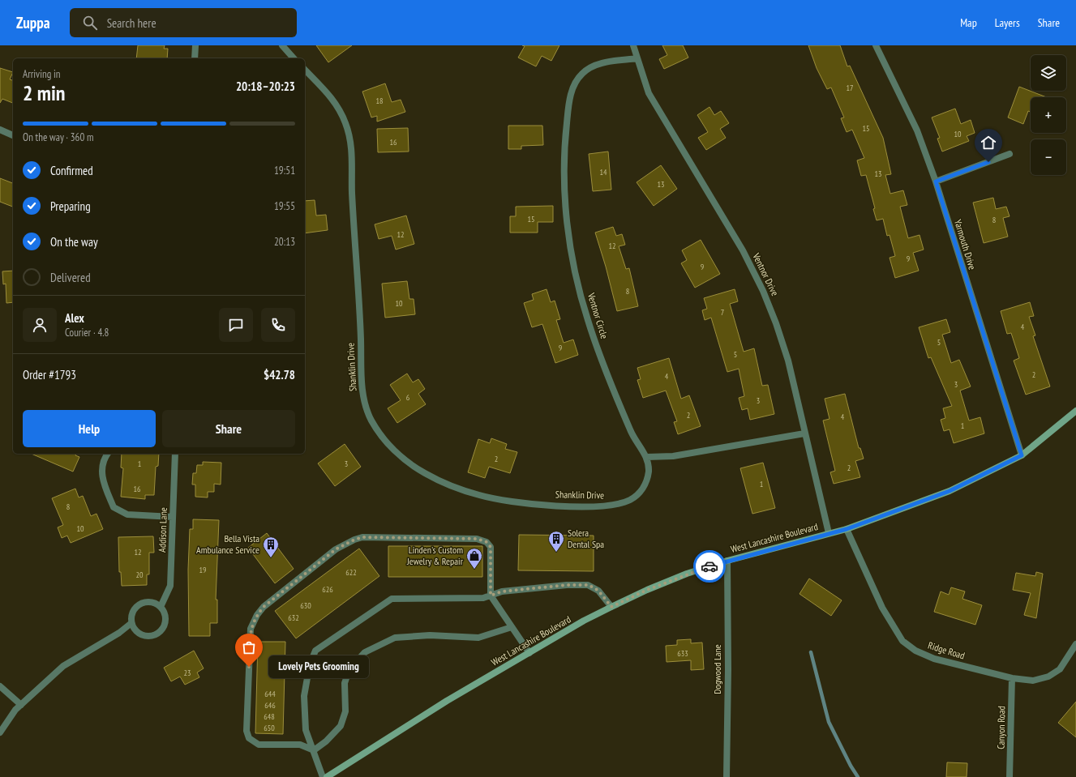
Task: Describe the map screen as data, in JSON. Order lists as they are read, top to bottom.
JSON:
{
  "streets": {
    "main road": ["West Lancashire Boulevard"],
    "street": [
      "Yarmouth Drive",
      "Ventnor Drive",
      "Ventnor Circle",
      "Shanklin Drive",
      "Addison Lane",
      "Ridge Road",
      "Dogwood Lane",
      "Canyon Road"
    ]
  },
  "crossings": [
    ["Yarmouth Drive", "West Lancashire Boulevard"],
    ["Ventnor Drive", "Ventnor Circle"],
    ["Ventnor Drive", "West Lancashire Boulevard"],
    ["Ventnor Circle", "Shanklin Drive"],
    ["West Lancashire Boulevard", "Ridge Road"],
    ["West Lancashire Boulevard", "Dogwood Lane"],
    ["Ridge Road", "Canyon Road"]
  ],
  "places": {
    "building": ["Solera Dental Spa", "Bella Vista Ambulance Service"],
    "shop": ["Linden's Custom Jewelry & Repair"],
    "other": ["Lovely Pets Grooming"]
  },
  "house_numbers": [
    "17",
    "18",
    "15",
    "10",
    "16",
    "14",
    "13",
    "13",
    "15",
    "8",
    "12",
    "12",
    "9",
    "9",
    "8",
    "10",
    "7",
    "4",
    "5",
    "9",
    "5",
    "2",
    "4",
    "3",
    "6",
    "3",
    "2",
    "4",
    "1",
    "2",
    "1",
    "3",
    "2",
    "1",
    "16",
    "8",
    "10",
    "12",
    "19",
    "622",
    "20",
    "626",
    "630",
    "632",
    "633",
    "23",
    "644",
    "646",
    "648",
    "650"
  ],
  "page": {
    "header": "Zuppa",
    "search": "Search here",
    "nav": ["Map", "Layers", "Share"],
    "map_buttons": ["+", "−"],
    "heading": ["2 min", "Arriving in", "20:18–20:23"],
    "panel": [
      "Alex",
      "Courier · 4.8",
      "Order #1793",
      "$42.78"
    ],
    "bar": "On the way · 360 m",
    "list": [
      ["Confirmed", "19:51"],
      ["Preparing", "19:55"],
      ["On the way", "20:13"],
      "Delivered"
    ],
    "buttons": ["Help", "Share"],
    "bubble": "Lovely Pets Grooming"
  }
}
